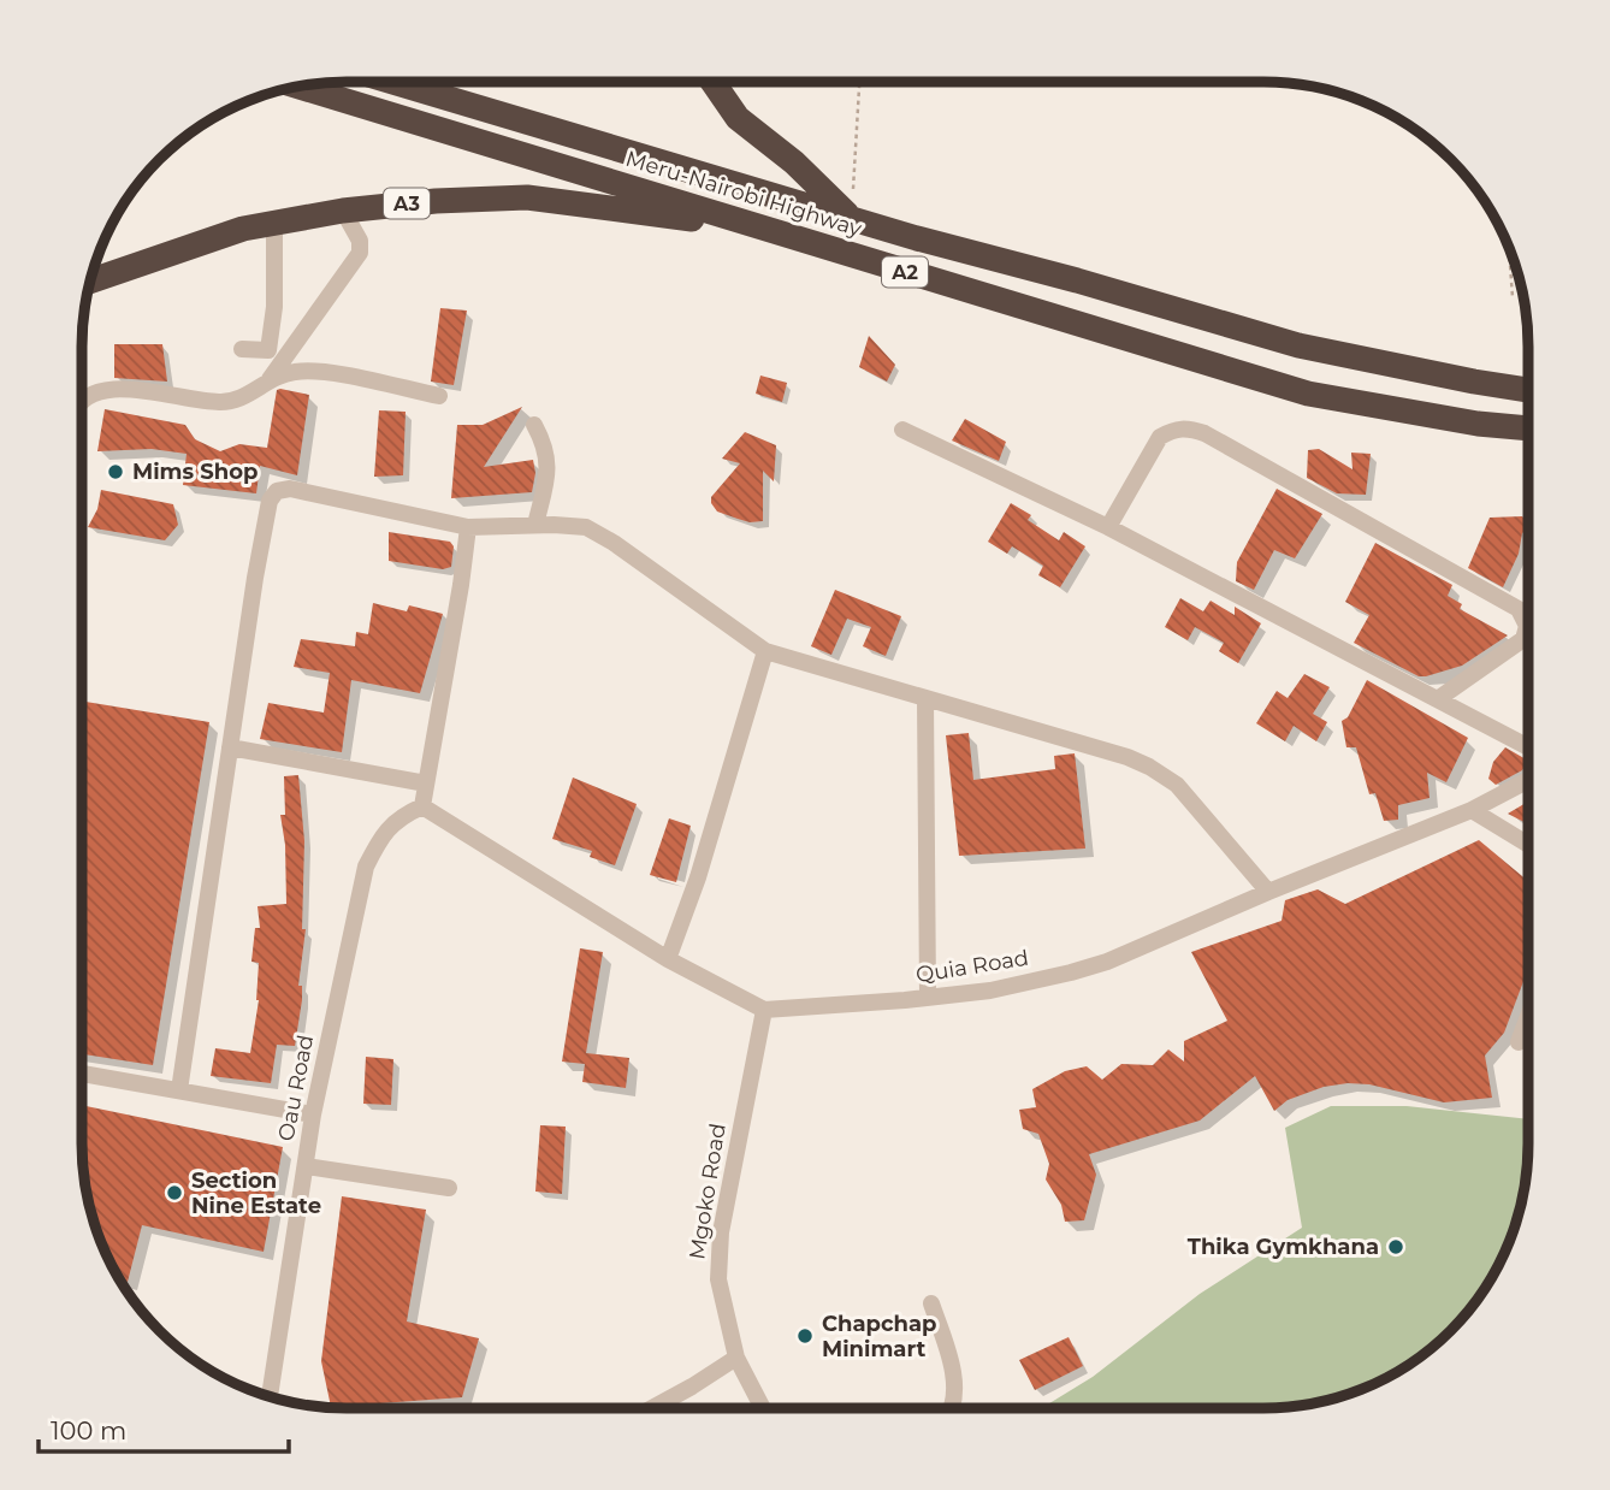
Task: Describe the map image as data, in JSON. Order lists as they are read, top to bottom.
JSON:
{
  "streets": {
    "highway": ["Meru-Nairobi Highway", "A3", "A2"],
    "street": ["Quia Road", "Oau Road", "Mgoko Road"]
  },
  "crossings": [
    ["Meru-Nairobi Highway", "A3"],
    ["Quia Road", "Mgoko Road"]
  ],
  "places": [
    "Mims Shop",
    "Section Nine Estate",
    "Thika Gymkhana",
    "Chapchap Minimart"
  ],
  "scale_bar": "100 m"
}
